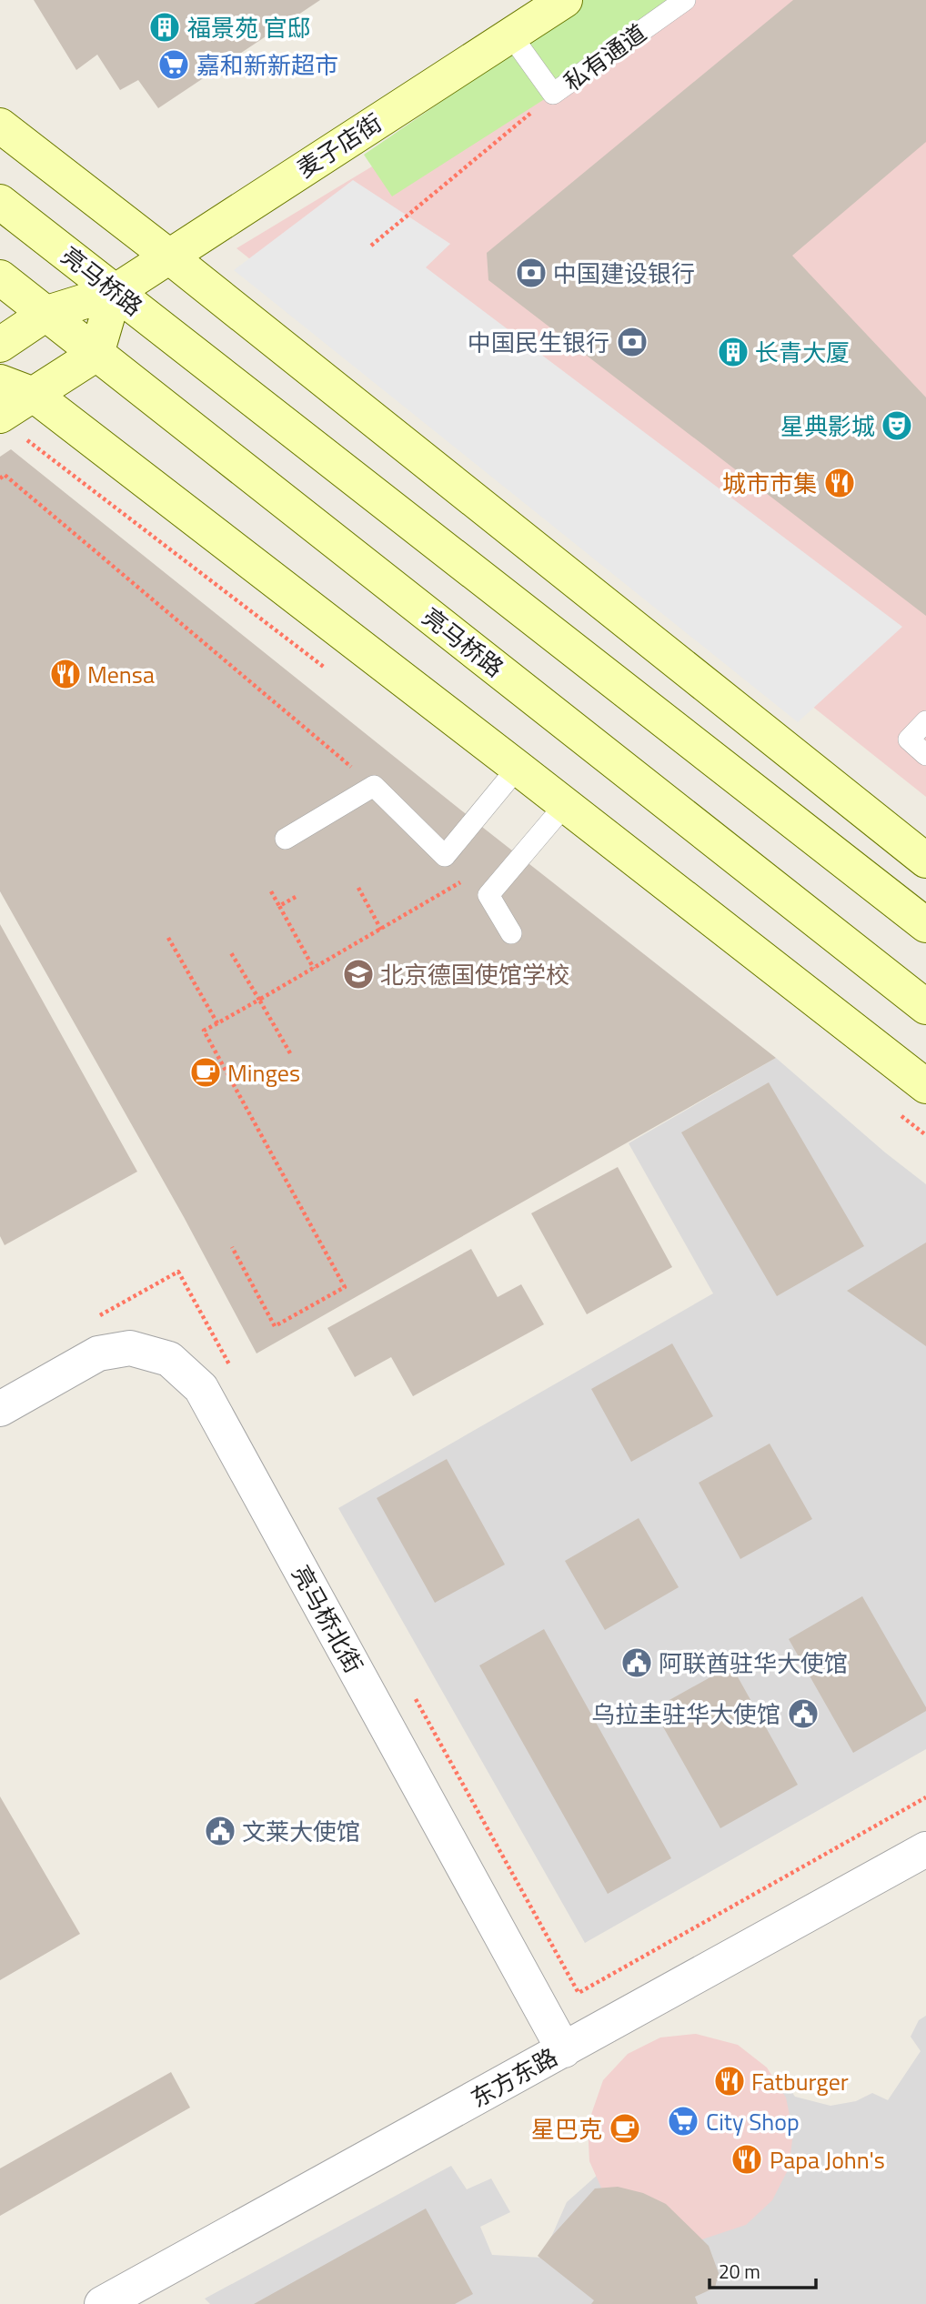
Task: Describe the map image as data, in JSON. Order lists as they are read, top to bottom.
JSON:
{
  "streets": {
    "street": [
      "麦子店街",
      "亮马桥路",
      "亮马桥北街",
      "东方东路"
    ],
    "lane": ["私有通道"]
  },
  "crossings": [
    ["私有通道", "麦子店街"],
    ["麦子店街", "亮马桥路"],
    ["亮马桥北街", "东方东路"]
  ],
  "places": {
    "building": ["福景苑 官邸", "长青大厦"],
    "supermarket": ["嘉和新新超市", "City Shop"],
    "bank": ["中国建设银行", "中国民生银行"],
    "theatre": ["星典影城"],
    "restaurant": [
      "城市市集",
      "Mensa",
      "Fatburger",
      "Papa John's"
    ],
    "school or university": ["北京德国使馆学校"],
    "cafe": ["Minges", "星巴克"],
    "public building": ["阿联酋驻华大使馆", "乌拉圭驻华大使馆", "文莱大使馆"]
  },
  "scale_bar": "20 m"
}
